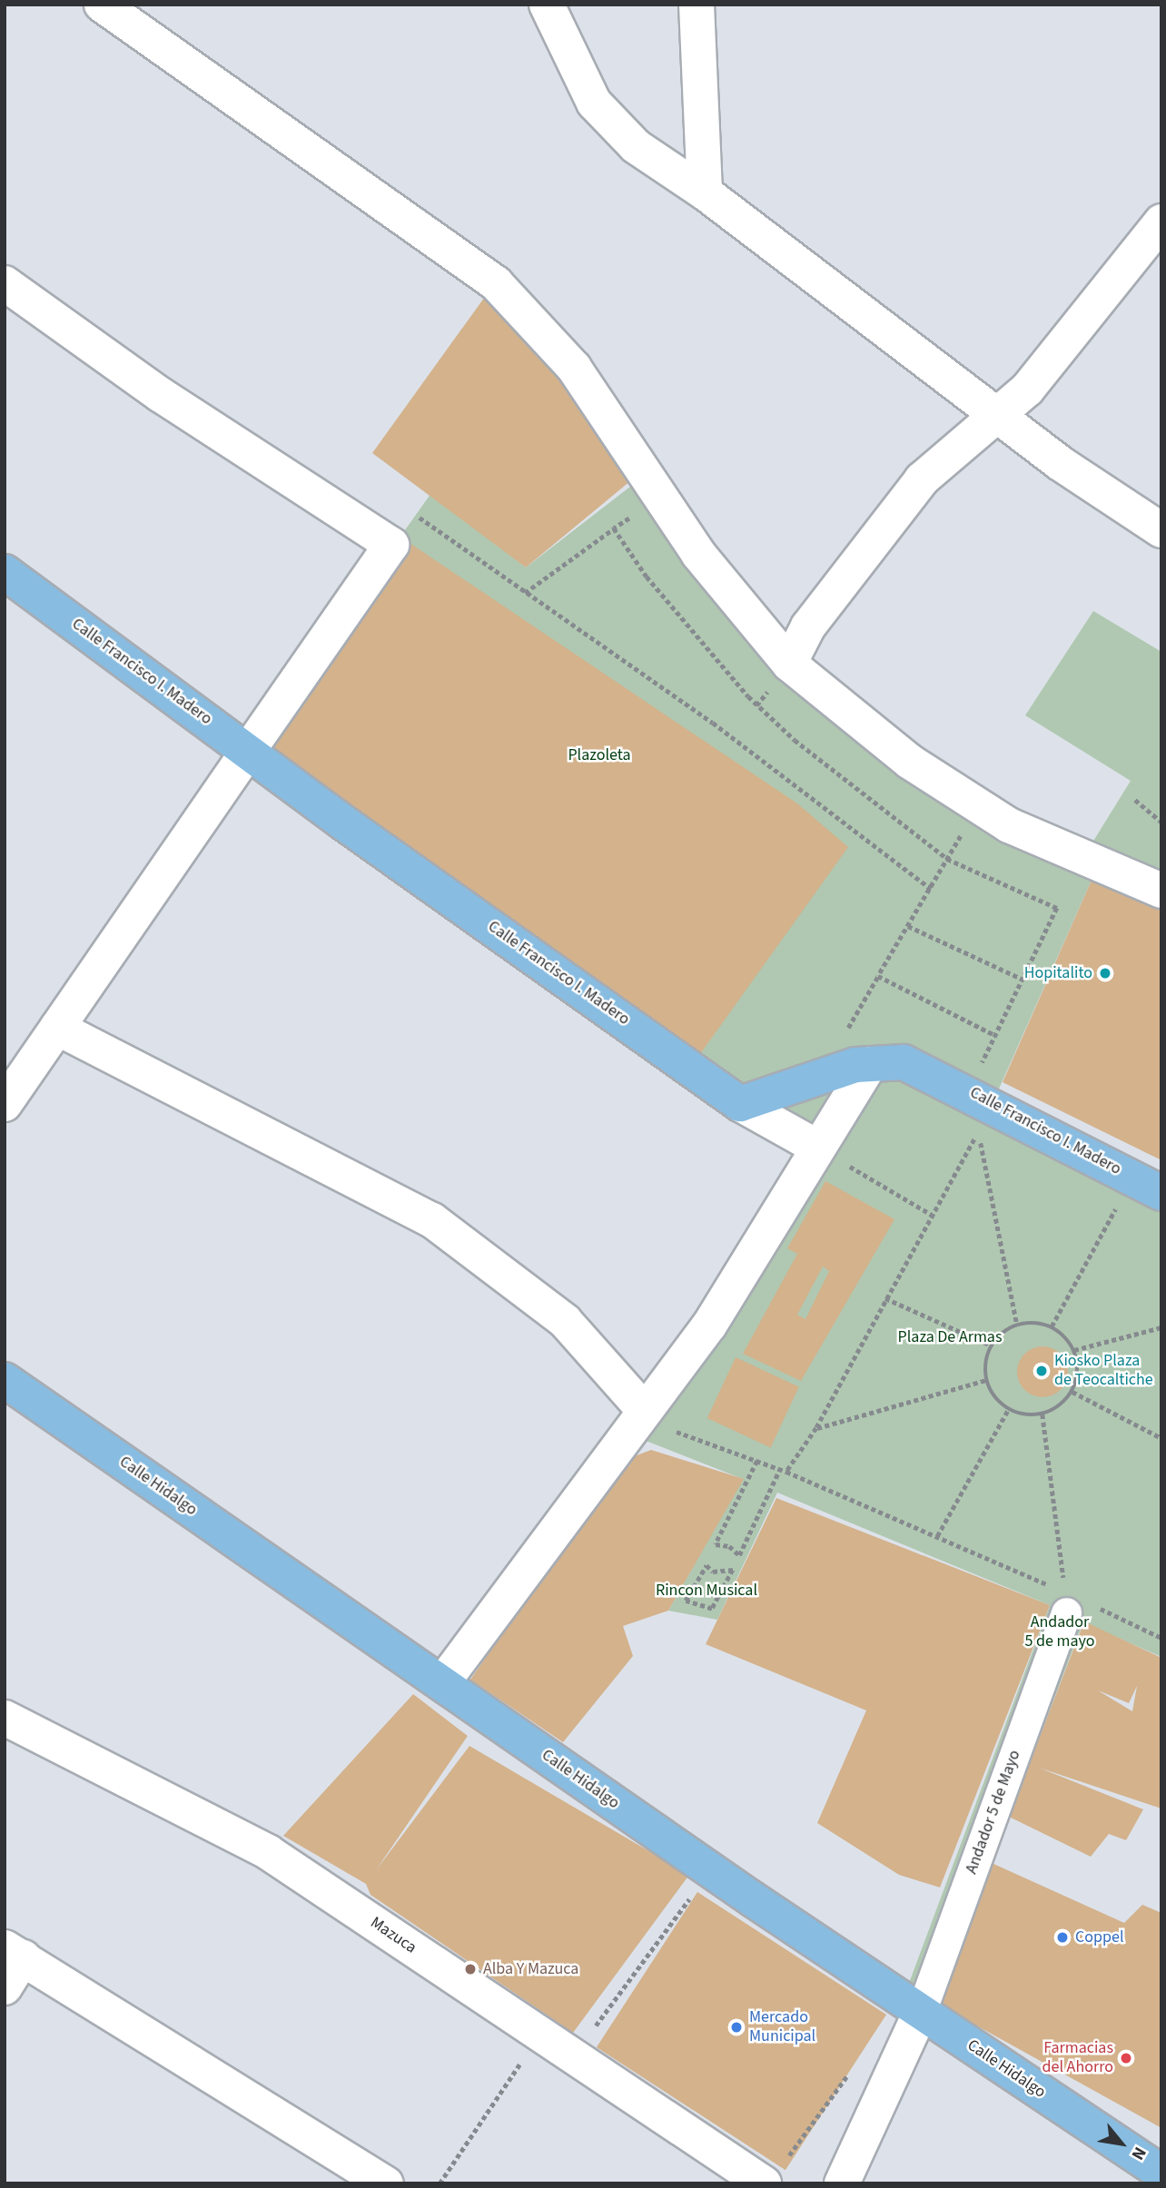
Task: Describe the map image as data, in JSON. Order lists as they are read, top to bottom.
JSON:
{
  "streets": {
    "main road": ["Calle Francisco I. Madero", "Calle Hidalgo"],
    "street": ["Andador 5 de Mayo", "Mazuca"]
  },
  "crossings": [
    ["Calle Hidalgo", "Andador 5 de Mayo"]
  ],
  "parks": [
    "Plazoleta",
    "Plaza De Armas",
    "Rincon Musical",
    "Andador 5 de mayo"
  ],
  "places": [
    "Hopitalito",
    "Kiosko Plaza de Teocaltiche",
    "Coppel",
    "Alba Y Mazuca",
    "Mercado Municipal",
    "Farmacias del Ahorro"
  ],
  "north": "bottom right"
}
